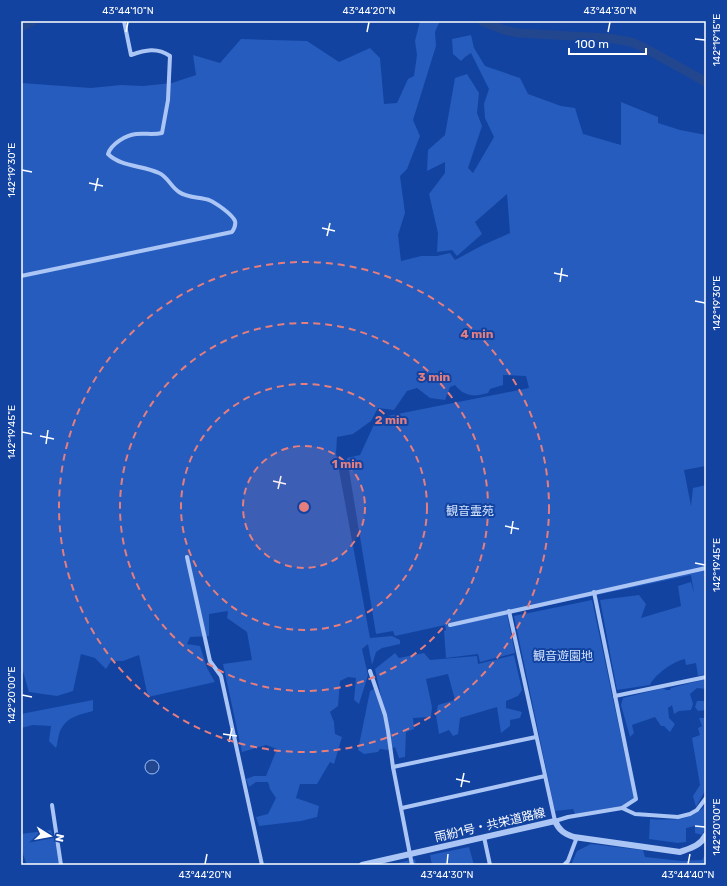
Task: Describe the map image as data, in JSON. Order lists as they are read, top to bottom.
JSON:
{
  "streets": {
    "street": ["雨紛1号・共栄道路線"]
  },
  "parks": ["観音霊苑", "観音遊園地"],
  "scale_bar": "100 m",
  "north": "right",
  "coordinates": [
    "43°44'10\"N",
    "43°44'20\"N",
    "43°44'30\"N",
    "142°19'15\"E",
    "142°19'30\"E",
    "142°19'45\"E",
    "142°20'00\"E",
    "43°44'40\"N"
  ],
  "rings": [
    "4 min",
    "3 min",
    "2 min",
    "1 min"
  ]
}
